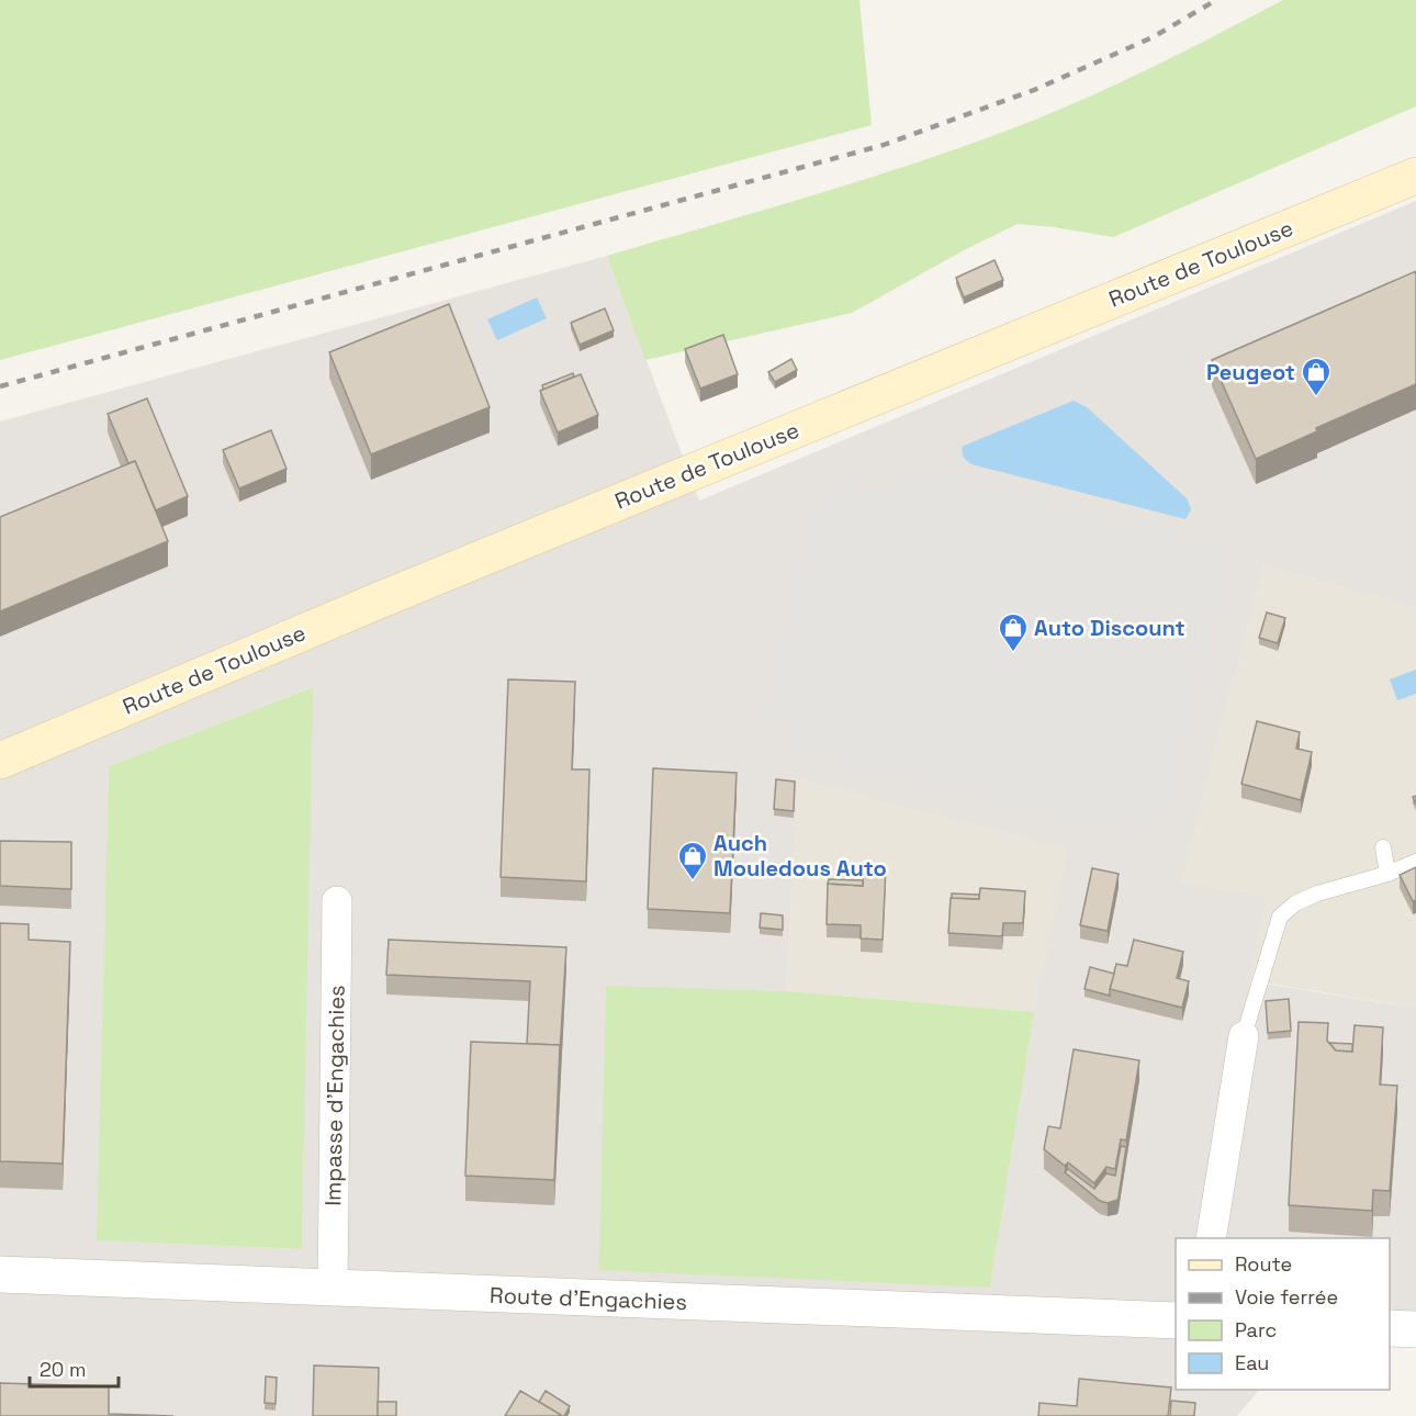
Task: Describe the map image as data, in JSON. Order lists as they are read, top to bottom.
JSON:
{
  "streets": {
    "main road": ["Route de Toulouse"],
    "street": ["Impasse d'Engachies", "Route d'Engachies"]
  },
  "crossings": [
    ["Impasse d'Engachies", "Route d'Engachies"]
  ],
  "places": {
    "shop": ["Peugeot", "Auto Discount", "Auch Mouledous Auto"]
  },
  "legend": [
    "Route",
    "Voie ferrée",
    "Parc",
    "Eau"
  ],
  "scale_bar": "20 m"
}
